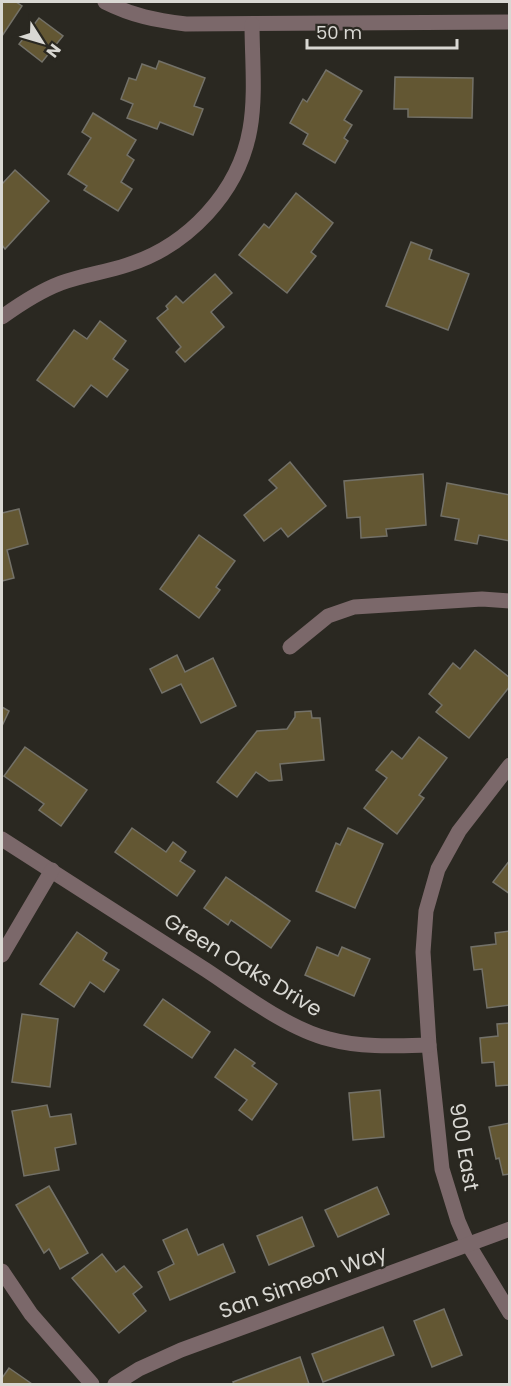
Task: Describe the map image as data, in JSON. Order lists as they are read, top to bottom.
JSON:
{
  "streets": {
    "street": ["Green Oaks Drive", "900 East", "San Simeon Way"]
  },
  "crossings": [
    ["Green Oaks Drive", "900 East"],
    ["900 East", "San Simeon Way"]
  ],
  "scale_bar": "50 m",
  "north": "bottom right"
}
